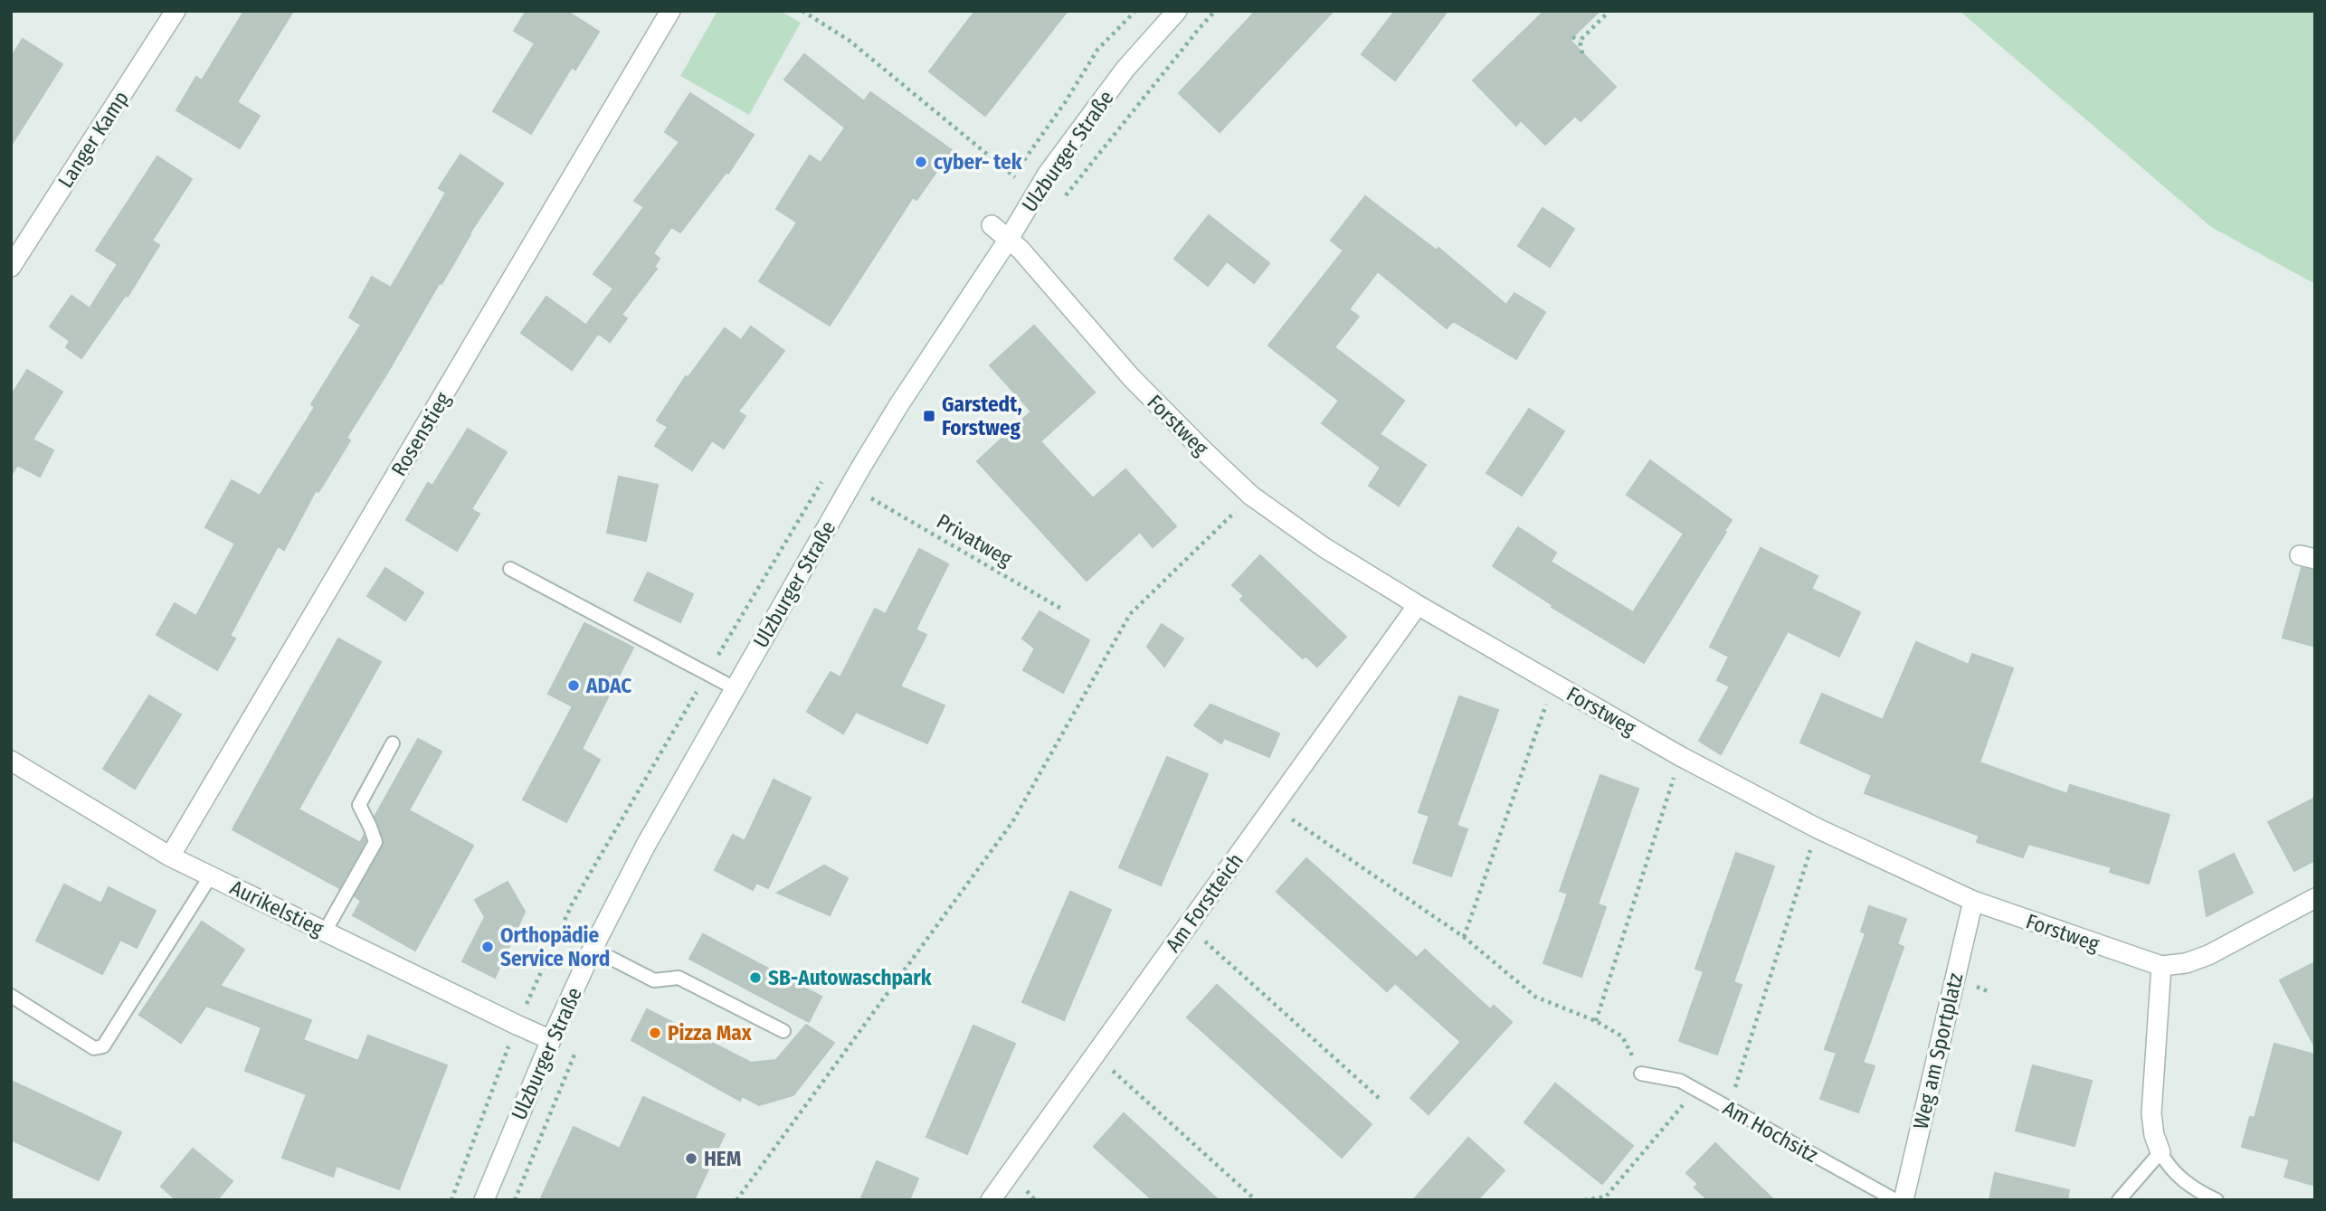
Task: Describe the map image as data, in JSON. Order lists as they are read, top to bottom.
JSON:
{
  "streets": {
    "street": [
      "Langer Kamp",
      "Ulzburger Straße",
      "Forstweg",
      "Rosenstieg",
      "Am Forstteich",
      "Aurikelstieg",
      "Weg am Sportplatz"
    ],
    "lane": ["Am Hochsitz"],
    "path": ["Privatweg"]
  },
  "crossings": [
    ["Ulzburger Straße", "Forstweg"],
    ["Ulzburger Straße", "Aurikelstieg"],
    ["Forstweg", "Am Forstteich"],
    ["Forstweg", "Weg am Sportplatz"],
    ["Rosenstieg", "Aurikelstieg"]
  ],
  "places": {
    "other": [
      "cyber- tek",
      "ADAC",
      "Orthopädie Service Nord",
      "SB-Autowaschpark",
      "Pizza Max",
      "HEM"
    ],
    "transit": ["Garstedt, Forstweg"]
  }
}
